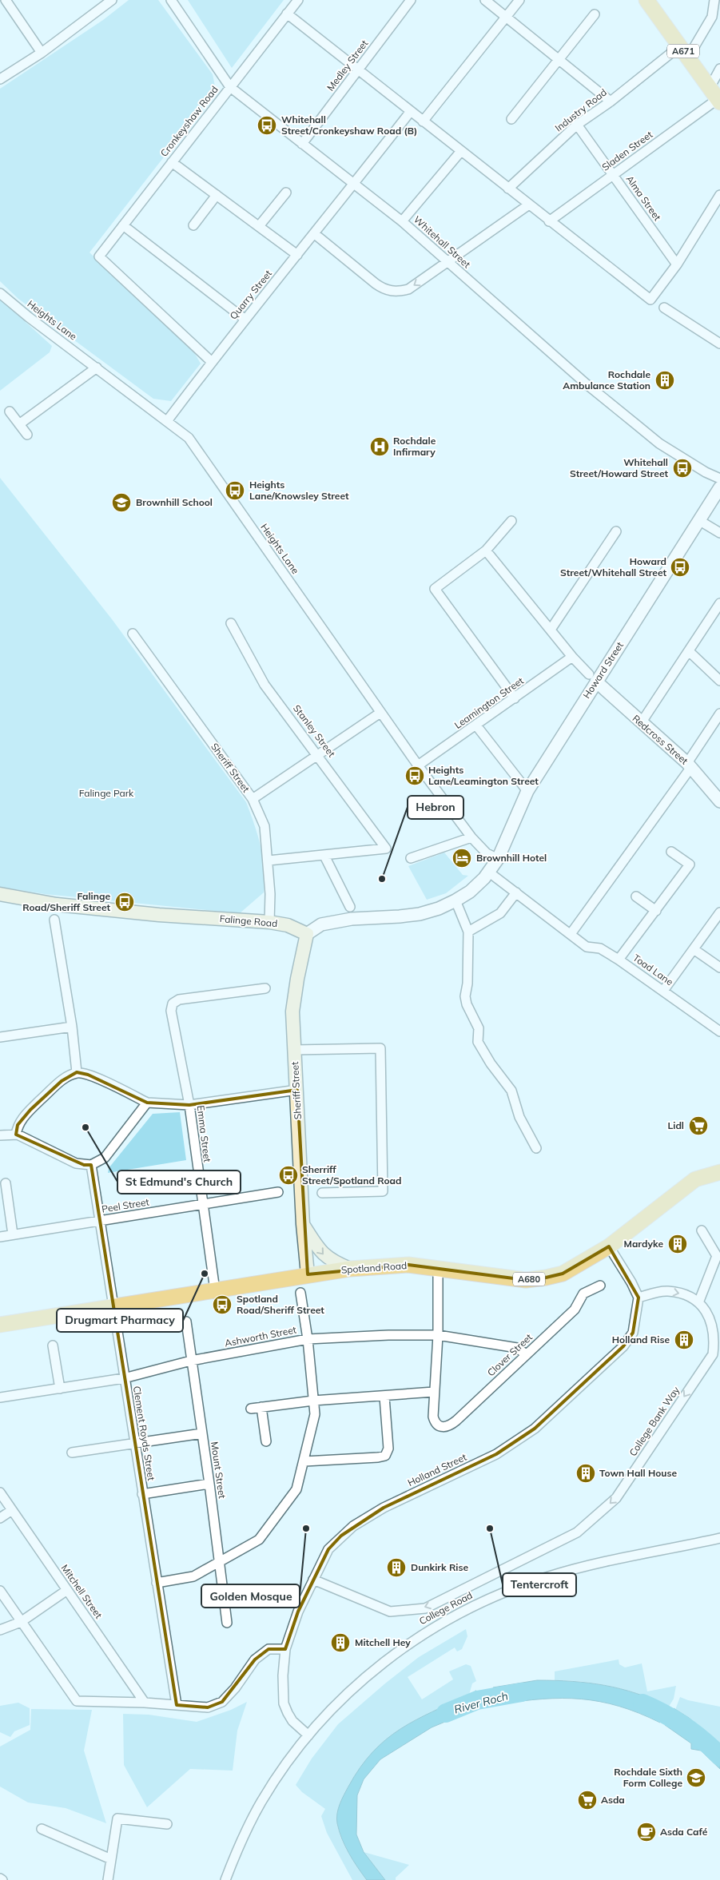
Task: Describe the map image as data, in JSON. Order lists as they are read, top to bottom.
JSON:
{
  "streets": {
    "main road": [
      "A671",
      "Sheriff Street",
      "Falinge Road",
      "Spotland Road",
      "A680"
    ],
    "street": [
      "Medley Street",
      "Industry Road",
      "Cronkeyshaw Road",
      "Sladen Street",
      "Alma Street",
      "Whitehall Street",
      "Quarry Street",
      "Heights Lane",
      "Howard Street",
      "Leamington Street",
      "Stanley Street",
      "Redcross Street",
      "Toad Lane",
      "Emma Street",
      "Peel Street",
      "Ashworth Street",
      "Clover Street",
      "College Bank Way",
      "Clement Royds Street",
      "Mount Street",
      "Holland Street",
      "Mitchell Street",
      "College Road"
    ]
  },
  "crossings": [
    ["A671", "Sladen Street"],
    ["Medley Street", "Whitehall Street"],
    ["Industry Road", "Alma Street"],
    ["Cronkeyshaw Road", "Whitehall Street"],
    ["Cronkeyshaw Road", "Quarry Street"],
    ["Sladen Street", "Alma Street"],
    ["Whitehall Street", "Quarry Street"],
    ["Quarry Street", "Heights Lane"],
    ["Heights Lane", "Howard Street"],
    ["Heights Lane", "Leamington Street"],
    ["Howard Street", "Redcross Street"],
    ["Leamington Street", "Redcross Street"],
    ["Sheriff Street", "Falinge Road"],
    ["Sheriff Street", "Spotland Road"],
    ["Emma Street", "Peel Street"],
    ["Emma Street", "Spotland Road"],
    ["Peel Street", "Clement Royds Street"],
    ["Spotland Road", "Clement Royds Street"],
    ["Ashworth Street", "Clover Street"],
    ["Ashworth Street", "Clement Royds Street"],
    ["Ashworth Street", "Mount Street"],
    ["College Bank Way", "Holland Street"],
    ["Holland Street", "College Road"]
  ],
  "one_way": ["College Bank Way"],
  "water": ["River Roch"],
  "parks": ["Falinge Park"],
  "places": {
    "bus stop": [
      "Whitehall Street/Cronkeyshaw Road (B)",
      "Whitehall Street/Howard Street",
      "Heights Lane/Knowsley Street",
      "Howard Street/Whitehall Street",
      "Heights Lane/Leamington Street",
      "Falinge Road/Sheriff Street",
      "Sherriff Street/Spotland Road",
      "Spotland Road/Sheriff Street"
    ],
    "building": [
      "Rochdale Ambulance Station",
      "Mardyke",
      "Holland Rise",
      "Town Hall House",
      "Dunkirk Rise",
      "Mitchell Hey"
    ],
    "hospital": ["Rochdale Infirmary"],
    "school or university": ["Brownhill School", "Rochdale Sixth Form College"],
    "hotel": ["Brownhill Hotel"],
    "other": [
      "Hebron",
      "St Edmund's Church",
      "Drugmart Pharmacy",
      "Golden Mosque",
      "Tentercroft"
    ],
    "supermarket": ["Lidl", "Asda"],
    "cafe": ["Asda Café"]
  }
}
